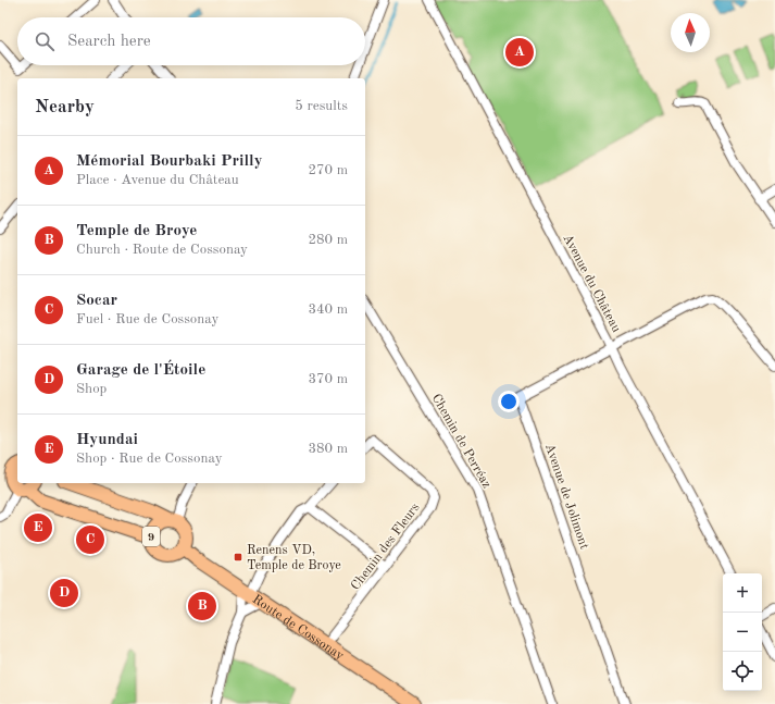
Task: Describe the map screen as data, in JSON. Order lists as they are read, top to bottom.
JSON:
{
  "streets": {
    "main road": ["9", "Route de Cossonay"],
    "street": [
      "Avenue du Château",
      "Chemin de Perréaz",
      "Avenue de Jolimont",
      "Chemin des Fleurs"
    ]
  },
  "crossings": [
    ["Avenue du Château", "Avenue de Jolimont"],
    ["9", "Route de Cossonay"],
    ["Chemin des Fleurs", "Route de Cossonay"]
  ],
  "places": {
    "transit": ["Renens VD, Temple de Broye"]
  },
  "north": "top",
  "page": {
    "search": "Search here",
    "pins": [
      "A",
      "E",
      "C",
      "D",
      "B"
    ],
    "heading": ["Nearby", "5 results"],
    "list": [
      {
        "mark": "A",
        "name": "Mémorial Bourbaki Prilly",
        "note": "Place · Avenue du Château",
        "value": "270 m"
      },
      {
        "mark": "B",
        "name": "Temple de Broye",
        "note": "Church · Route de Cossonay",
        "value": "280 m"
      },
      {
        "mark": "C",
        "name": "Socar",
        "note": "Fuel · Rue de Cossonay",
        "value": "340 m"
      },
      {
        "mark": "D",
        "name": "Garage de l'Étoile",
        "note": "Shop",
        "value": "370 m"
      },
      {
        "mark": "E",
        "name": "Hyundai",
        "note": "Shop · Rue de Cossonay",
        "value": "380 m"
      }
    ],
    "map_buttons": ["+", "−"]
  }
}
